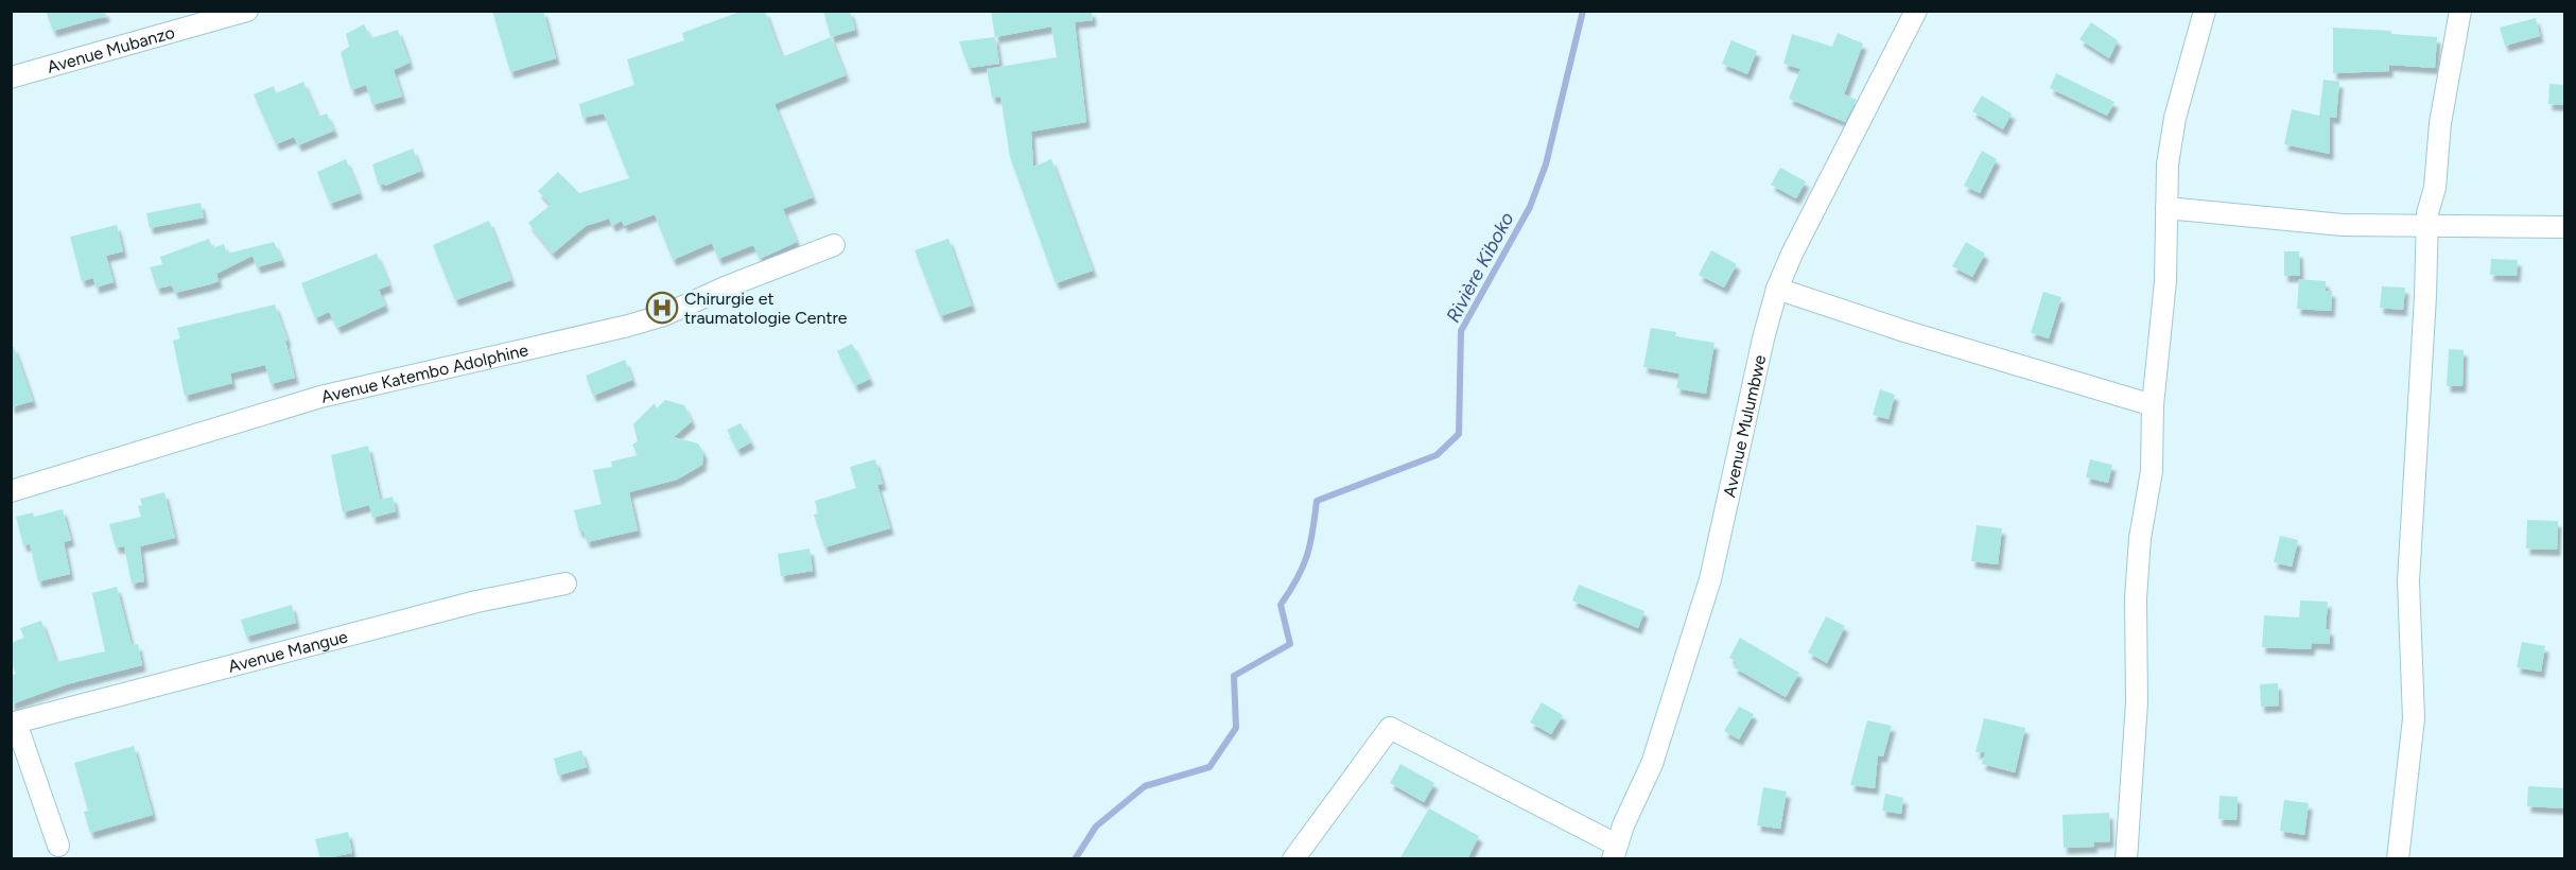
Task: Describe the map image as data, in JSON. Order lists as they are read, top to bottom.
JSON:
{
  "streets": {
    "street": [
      "Avenue Mubanzo",
      "Avenue Katembo Adolphine",
      "Avenue Mulumbwe",
      "Avenue Mangue"
    ]
  },
  "water": ["Rivière Kiboko"],
  "places": {
    "hospital": ["Chirurgie et traumatologie Centre"]
  }
}
